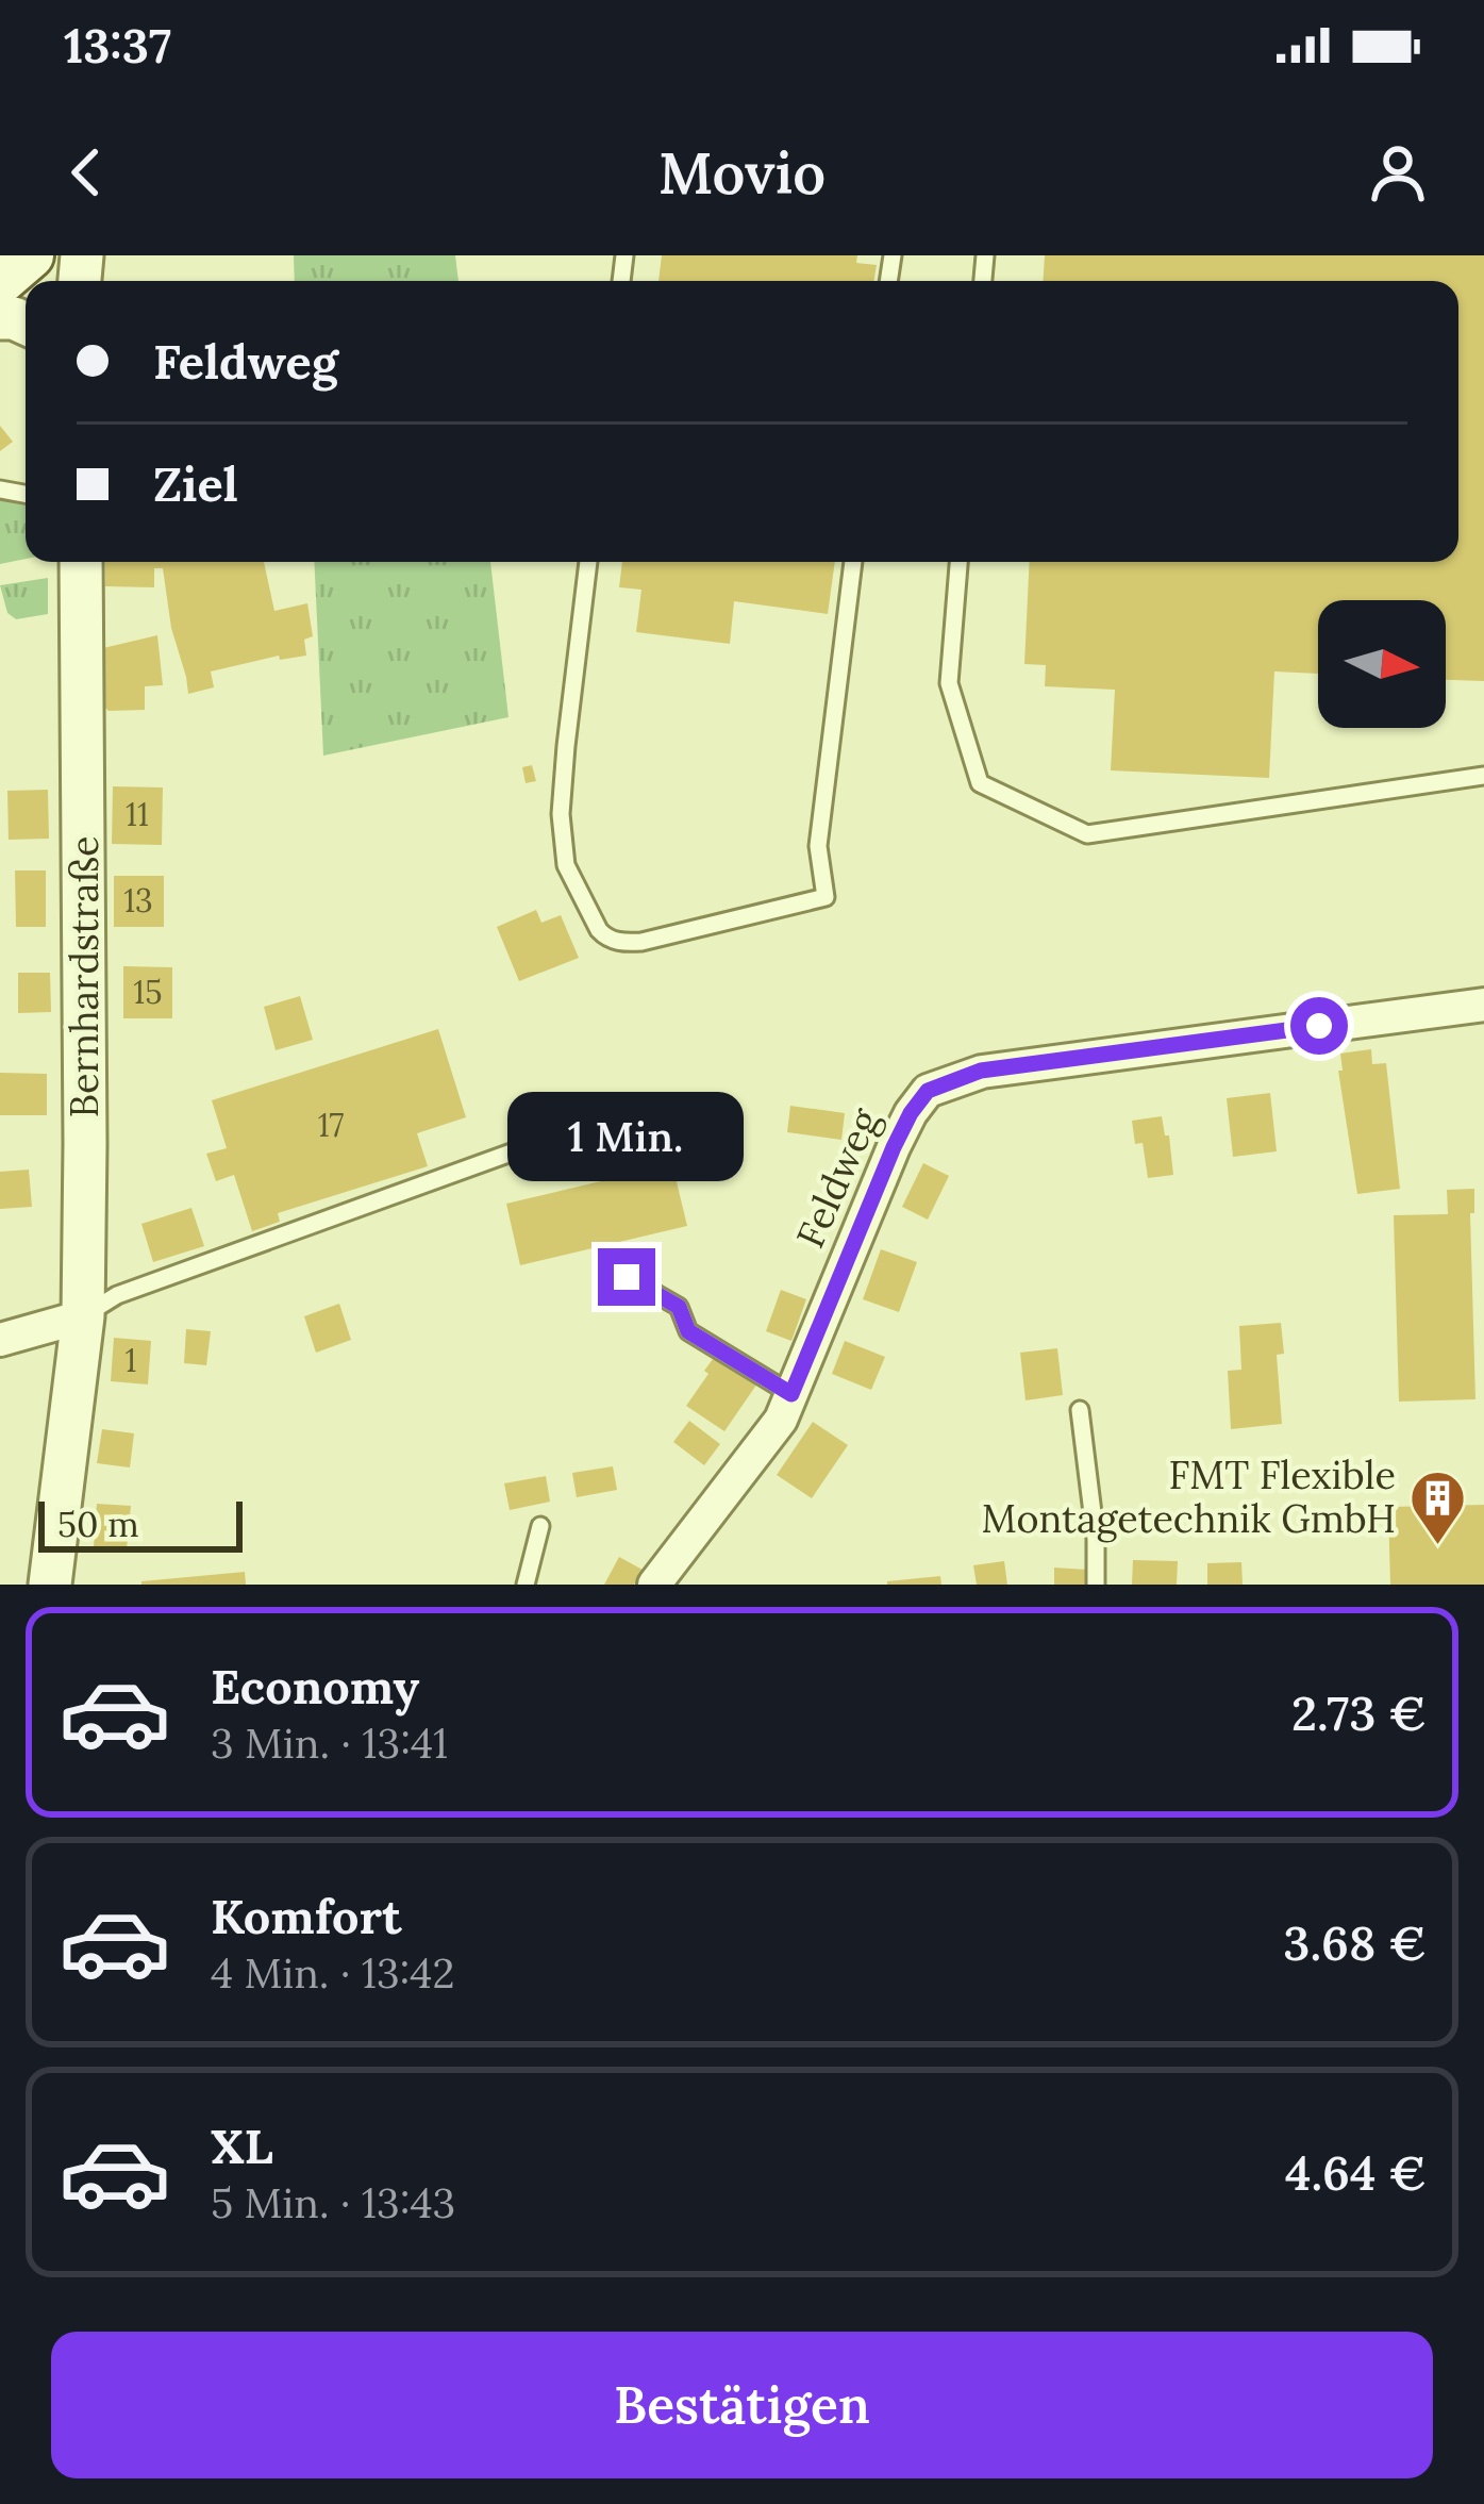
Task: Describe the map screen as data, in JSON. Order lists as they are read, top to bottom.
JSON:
{
  "streets": {
    "street": ["Bernhardstraße", "Feldweg"]
  },
  "places": {
    "building": ["FMT Flexible Montagetechnik GmbH"]
  },
  "house_numbers": [
    "11",
    "13",
    "15",
    "17",
    "1"
  ],
  "scale_bar": "50 m",
  "north": "right",
  "page": {
    "status": "13:37",
    "header": "Movio",
    "banner": ["Feldweg", "Ziel"],
    "bubble": "1 Min.",
    "scale": "50 m",
    "list": [
      {
        "name": "Economy",
        "note": "3 Min. · 13:41",
        "value": "2.73 €"
      },
      {
        "name": "Komfort",
        "note": "4 Min. · 13:42",
        "value": "3.68 €"
      },
      {
        "name": "XL",
        "note": "5 Min. · 13:43",
        "value": "4.64 €"
      }
    ],
    "buttons": "Bestätigen"
  }
}
